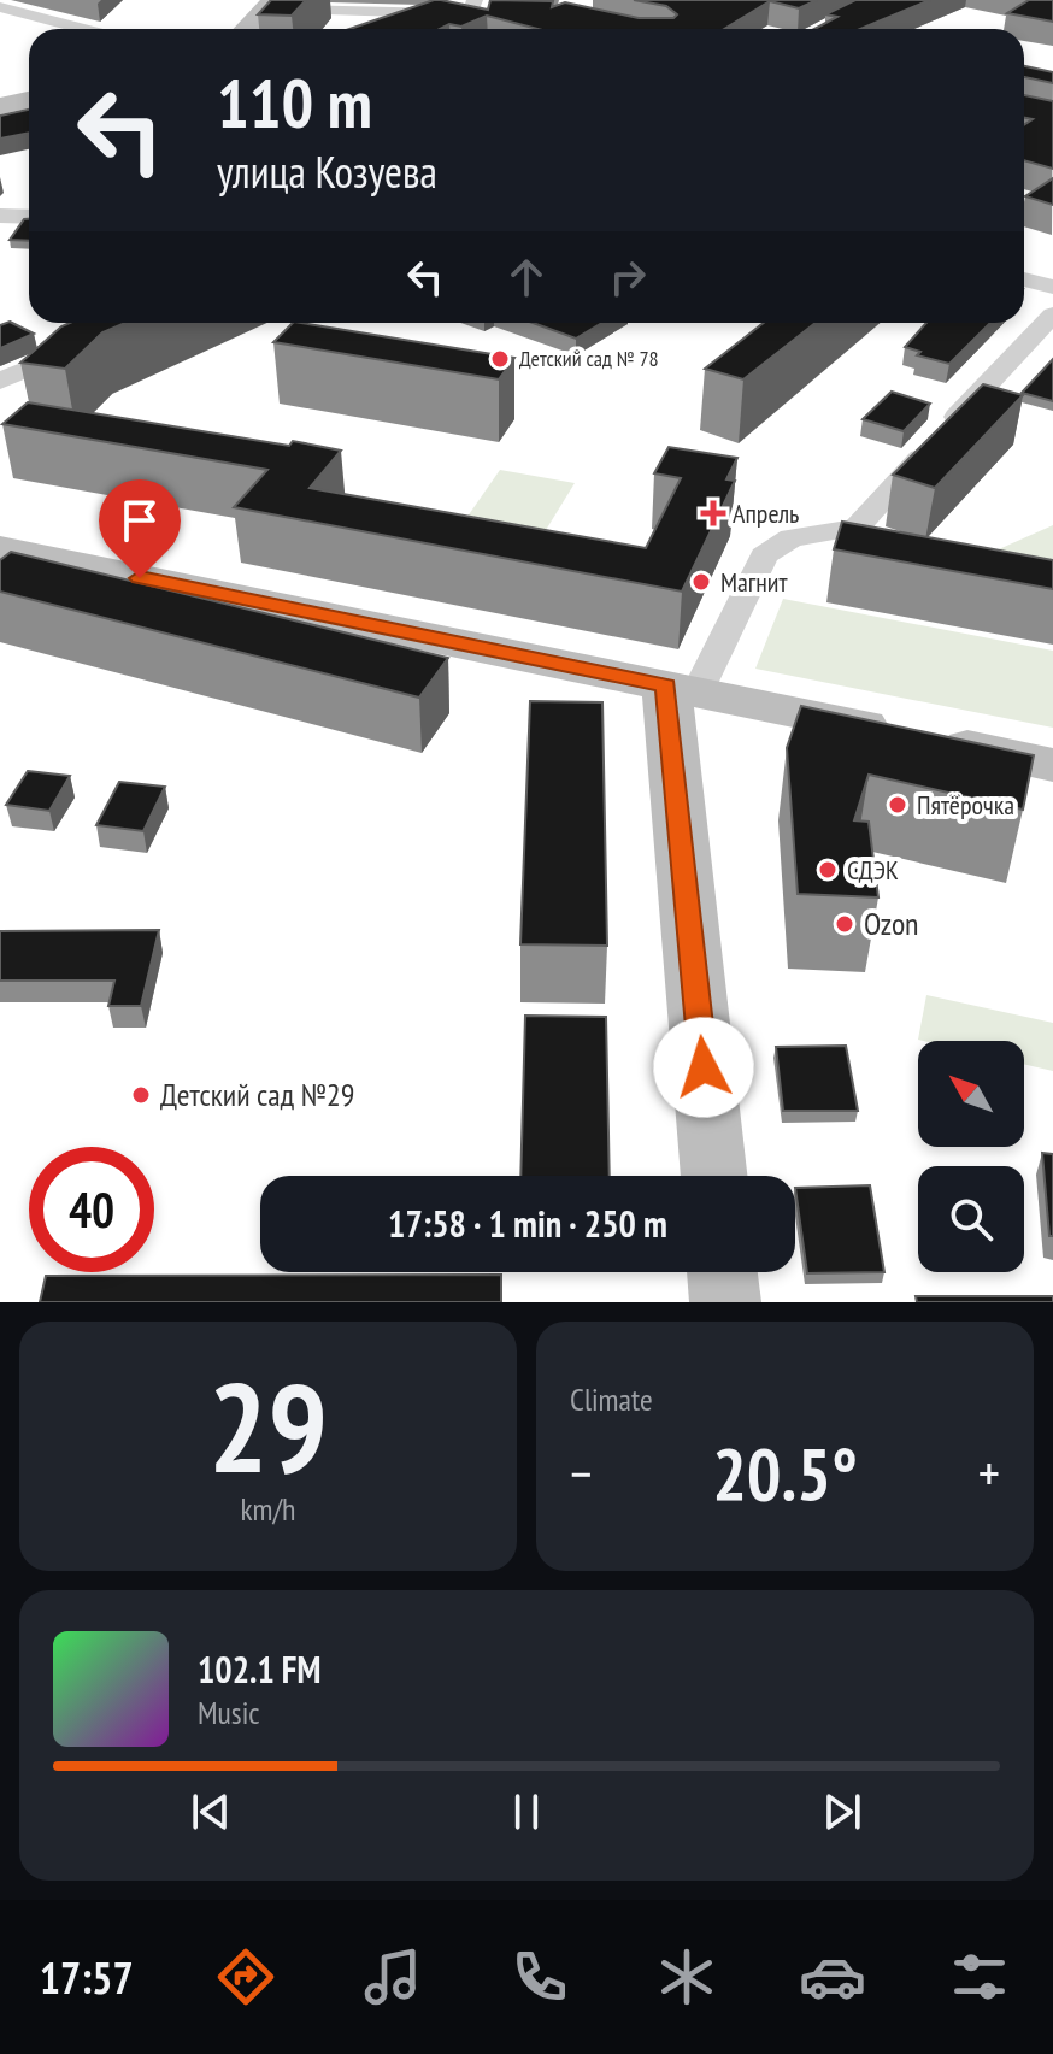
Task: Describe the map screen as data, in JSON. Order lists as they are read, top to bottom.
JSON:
{
  "places": {
    "other": [
      "Детский сад № 78",
      "Магнит",
      "Пятёрочка",
      "СДЭК",
      "Ozon",
      "Детский сад №29"
    ],
    "health": ["Апрель"]
  },
  "north": "top left",
  "page": {
    "turn": ["110 m", "улица Козуева"],
    "limit": "40",
    "trip": "17:58 · 1 min · 250 m",
    "tile": [
      ["29", "km/h"],
      "Climate"
    ],
    "heat": ["−", "20.5°", "+"],
    "song": ["102.1 FM", "Music"],
    "tabs": "17:57"
  }
}
